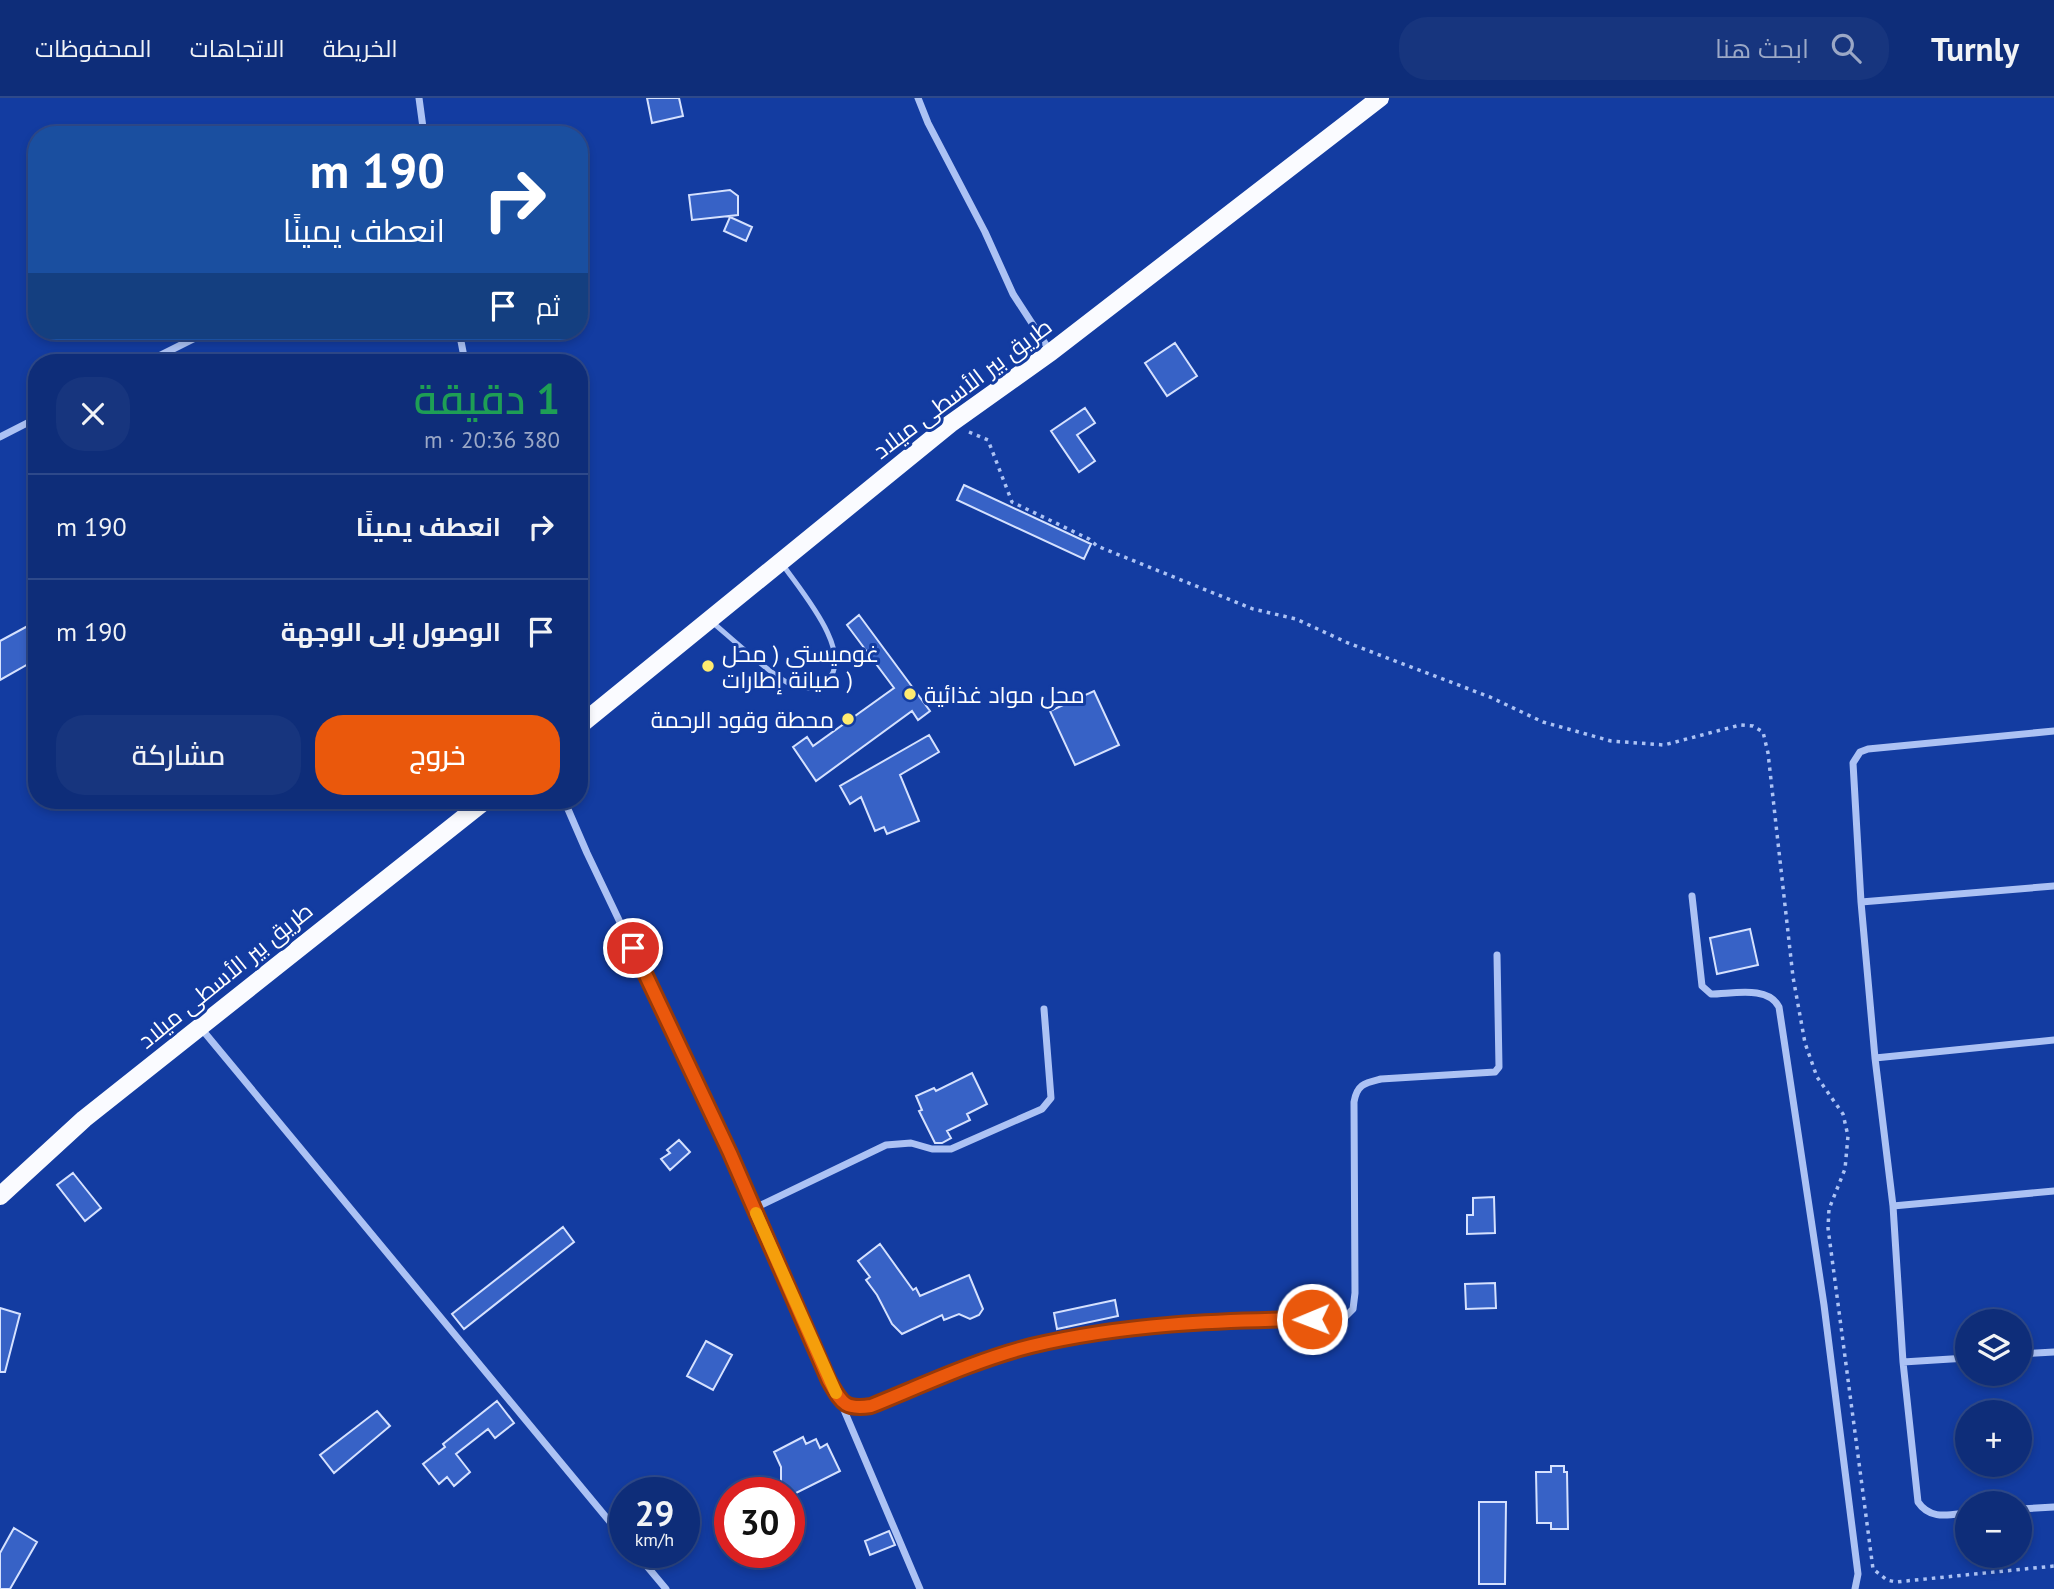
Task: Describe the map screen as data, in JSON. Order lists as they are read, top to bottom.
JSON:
{
  "streets": {
    "main road": ["طريق بير الأسطى ميلاد"]
  },
  "places": ["غوميستي ( محل صيانة إطارات )", "محل مواد غذائية", "محطة وقود الرحمة"],
  "page": {
    "header": "Turnly",
    "search": "ابحث هنا",
    "nav": ["الخريطة", "الاتجاهات", "المحفوظات"],
    "turn": ["190 m", "انعطف يمينًا"],
    "then": "ثم",
    "heading": ["1 دقيقة", "380 m · 20:36"],
    "list": [
      {
        "name": "انعطف يمينًا",
        "value": "190 m"
      },
      {
        "name": "الوصول إلى الوجهة",
        "value": "190 m"
      }
    ],
    "buttons": ["خروج", "مشاركة"],
    "map_buttons": ["+", "−"],
    "speed": "29 km/h",
    "limit": "30"
  }
}
